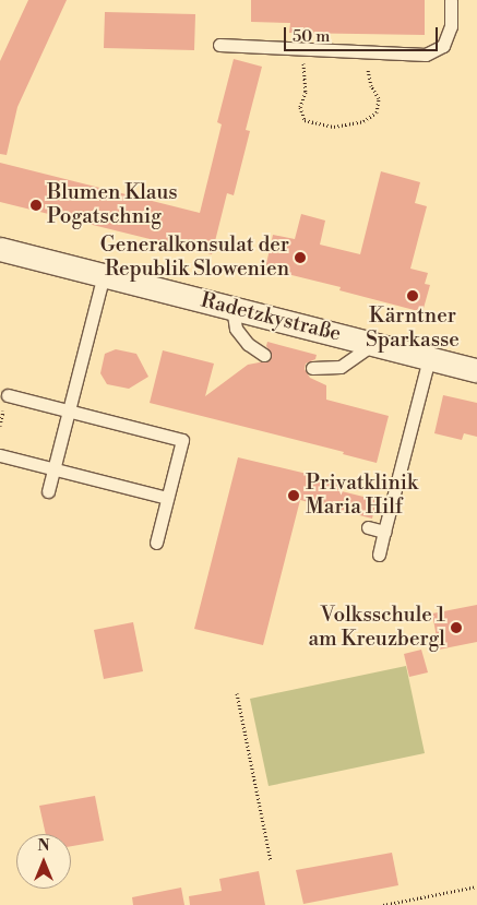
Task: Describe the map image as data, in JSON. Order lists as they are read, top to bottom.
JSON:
{
  "streets": {
    "street": ["Radetzkystraße"]
  },
  "places": [
    "Blumen Klaus Pogatschnig",
    "Generalkonsulat der Republik Slowenien",
    "Kärntner Sparkasse",
    "Privatklinik Maria Hilf",
    "Volksschule 1 am Kreuzbergl"
  ],
  "scale_bar": "50 m",
  "north": "top"
}
